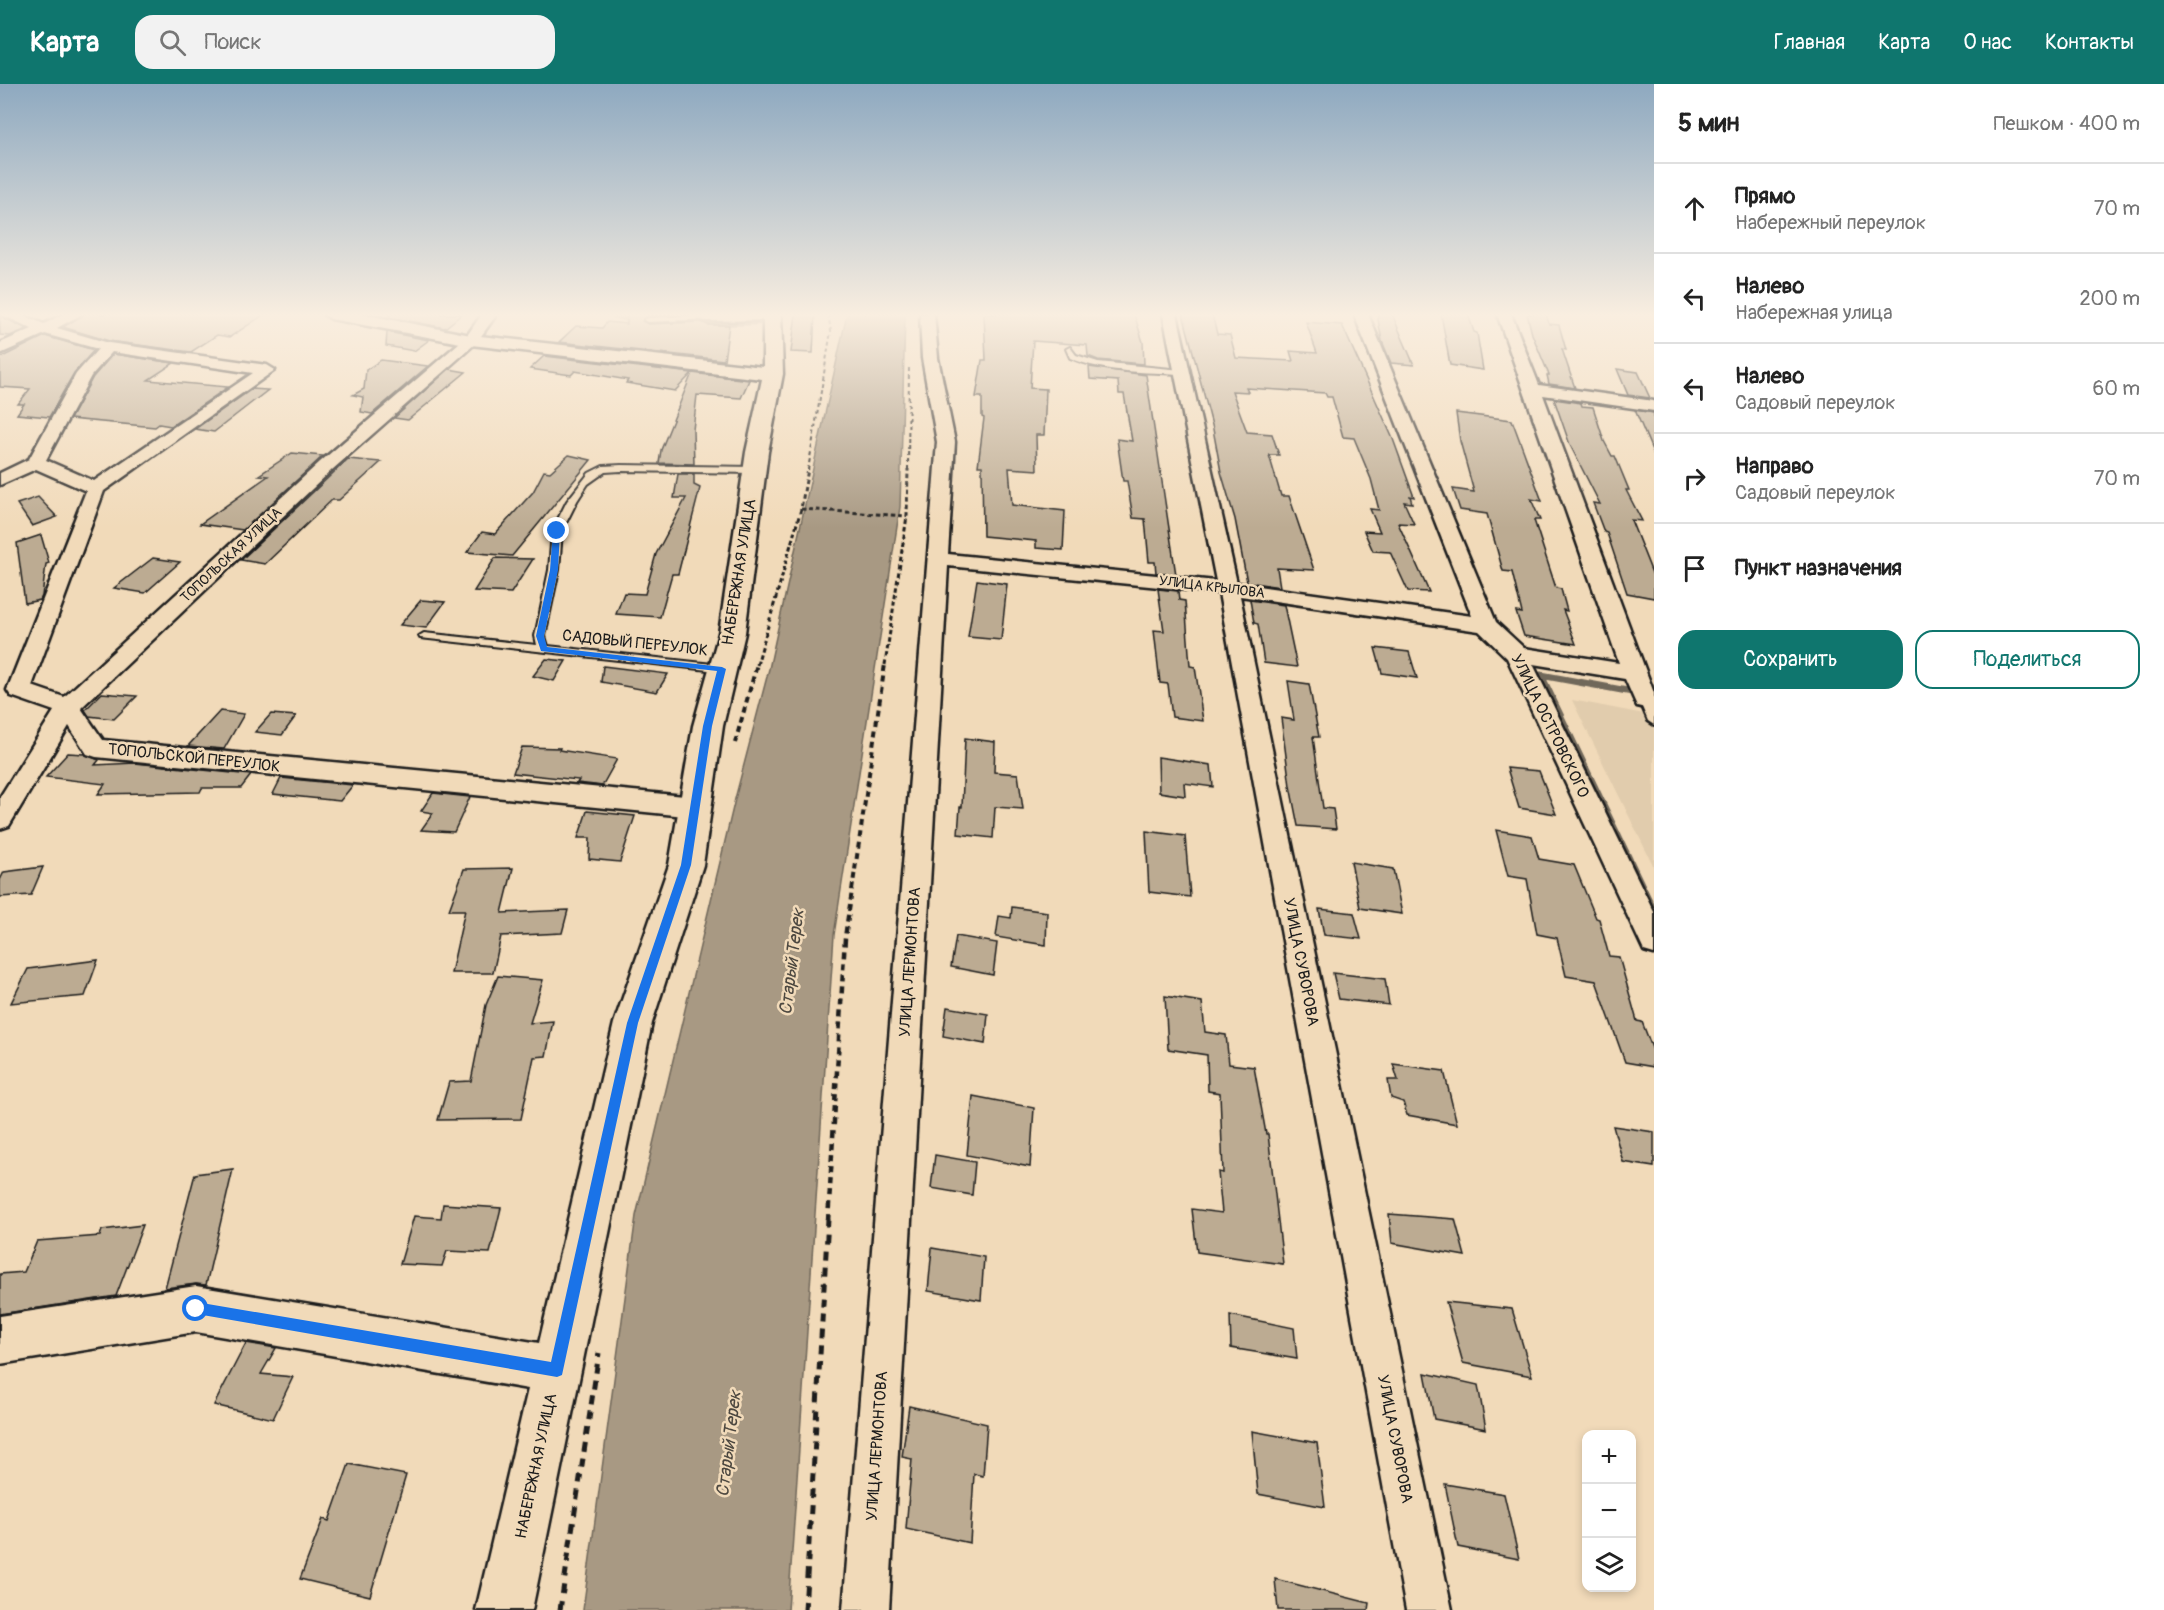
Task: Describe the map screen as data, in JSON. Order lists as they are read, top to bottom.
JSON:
{
  "streets": {
    "main road": ["НАБЕРЕЖНАЯ УЛИЦА"],
    "street": [
      "ТОПОЛЬСКАЯ УЛИЦА",
      "УЛИЦА КРЫЛОВА",
      "УЛИЦА ОСТРОВСКОГО",
      "ТОПОЛЬСКОЙ ПЕРЕУЛОК",
      "УЛИЦА ЛЕРМОНТОВА",
      "УЛИЦА СУВОРОВА"
    ],
    "lane": ["САДОВЫЙ ПЕРЕУЛОК"]
  },
  "crossings": [
    ["ТОПОЛЬСКАЯ УЛИЦА", "ТОПОЛЬСКОЙ ПЕРЕУЛОК"],
    ["НАБЕРЕЖНАЯ УЛИЦА", "САДОВЫЙ ПЕРЕУЛОК"],
    ["НАБЕРЕЖНАЯ УЛИЦА", "ТОПОЛЬСКОЙ ПЕРЕУЛОК"],
    ["УЛИЦА КРЫЛОВА", "УЛИЦА ОСТРОВСКОГО"],
    ["УЛИЦА КРЫЛОВА", "УЛИЦА ЛЕРМОНТОВА"],
    ["УЛИЦА КРЫЛОВА", "УЛИЦА СУВОРОВА"]
  ],
  "water": ["Старый Терек"],
  "page": {
    "header": "Карта",
    "search": "Поиск",
    "nav": [
      "Главная",
      "Карта",
      "О нас",
      "Контакты"
    ],
    "heading": ["5 мин", "Пешком · 400 m"],
    "list": [
      ["Прямо", "Набережный переулок", "70 m"],
      ["Налево", "Набережная улица", "200 m"],
      ["Налево", "Садовый переулок", "60 m"],
      ["Направо", "Садовый переулок", "70 m"],
      "Пункт назначения"
    ],
    "buttons": ["Сохранить", "Поделиться"],
    "map_buttons": ["+", "−"]
  }
}
